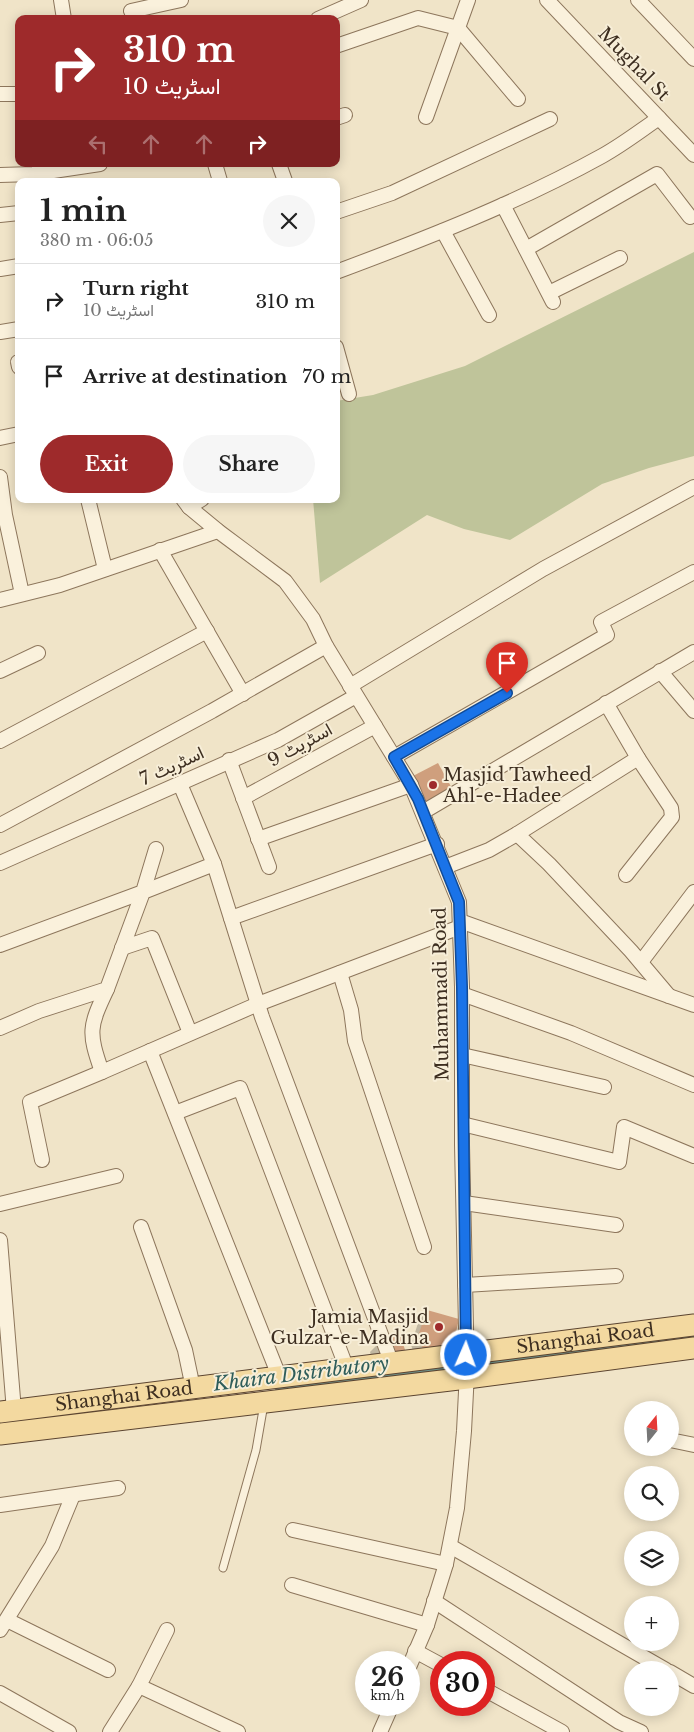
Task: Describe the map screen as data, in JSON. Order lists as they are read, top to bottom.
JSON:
{
  "streets": {
    "main road": ["Shanghai Road"],
    "street": [
      "Mughal St",
      "اسٹریٹ 9",
      "اسٹریٹ 7",
      "Muhammadi Road"
    ]
  },
  "crossings": [
    ["اسٹریٹ 9", "Muhammadi Road"],
    ["اسٹریٹ 7", "Muhammadi Road"],
    ["Muhammadi Road", "Shanghai Road"]
  ],
  "water": ["Khaira Distributory"],
  "places": ["Masjid Tawheed Ahl-e-Hadee", "Jamia Masjid Gulzar-e-Madina"],
  "north": "top",
  "page": {
    "turn": ["310 m", "اسٹریٹ 10"],
    "heading": ["1 min", "380 m · 06:05"],
    "list": [
      {
        "name": "Turn right",
        "note": "اسٹریٹ 10",
        "value": "310 m"
      },
      {
        "name": "Arrive at destination",
        "value": "70 m"
      }
    ],
    "buttons": ["Exit", "Share"],
    "map_buttons": ["+", "−"],
    "speed": "26 km/h",
    "limit": "30"
  }
}
